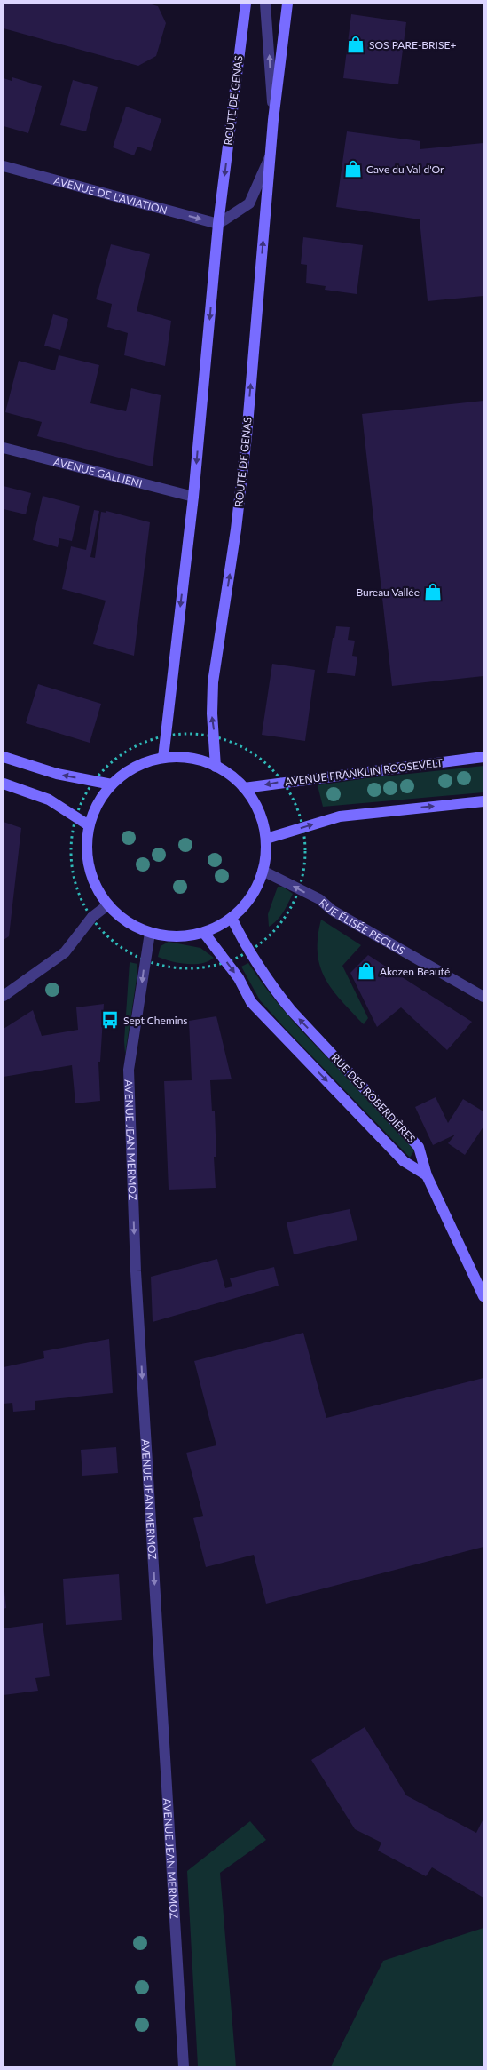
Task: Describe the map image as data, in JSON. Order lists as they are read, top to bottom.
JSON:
{
  "streets": {
    "main road": ["ROUTE DE GENAS", "AVENUE FRANKLIN ROOSEVELT", "RUE DES ROBERDIÈRES"],
    "street": [
      "AVENUE DE L'AVIATION",
      "AVENUE GALLIENI",
      "RUE ÉLISÉE RECLUS",
      "AVENUE JEAN MERMOZ"
    ]
  },
  "crossings": [
    ["ROUTE DE GENAS", "AVENUE DE L'AVIATION"],
    ["ROUTE DE GENAS", "AVENUE GALLIENI"]
  ],
  "one_way": ["AVENUE DE L'AVIATION", "AVENUE JEAN MERMOZ"],
  "places": {
    "shop": [
      "SOS PARE-BRISE+",
      "Cave du Val d'Or",
      "Bureau Vallée",
      "Akozen Beauté"
    ],
    "bus stop": ["Sept Chemins"]
  }
}
